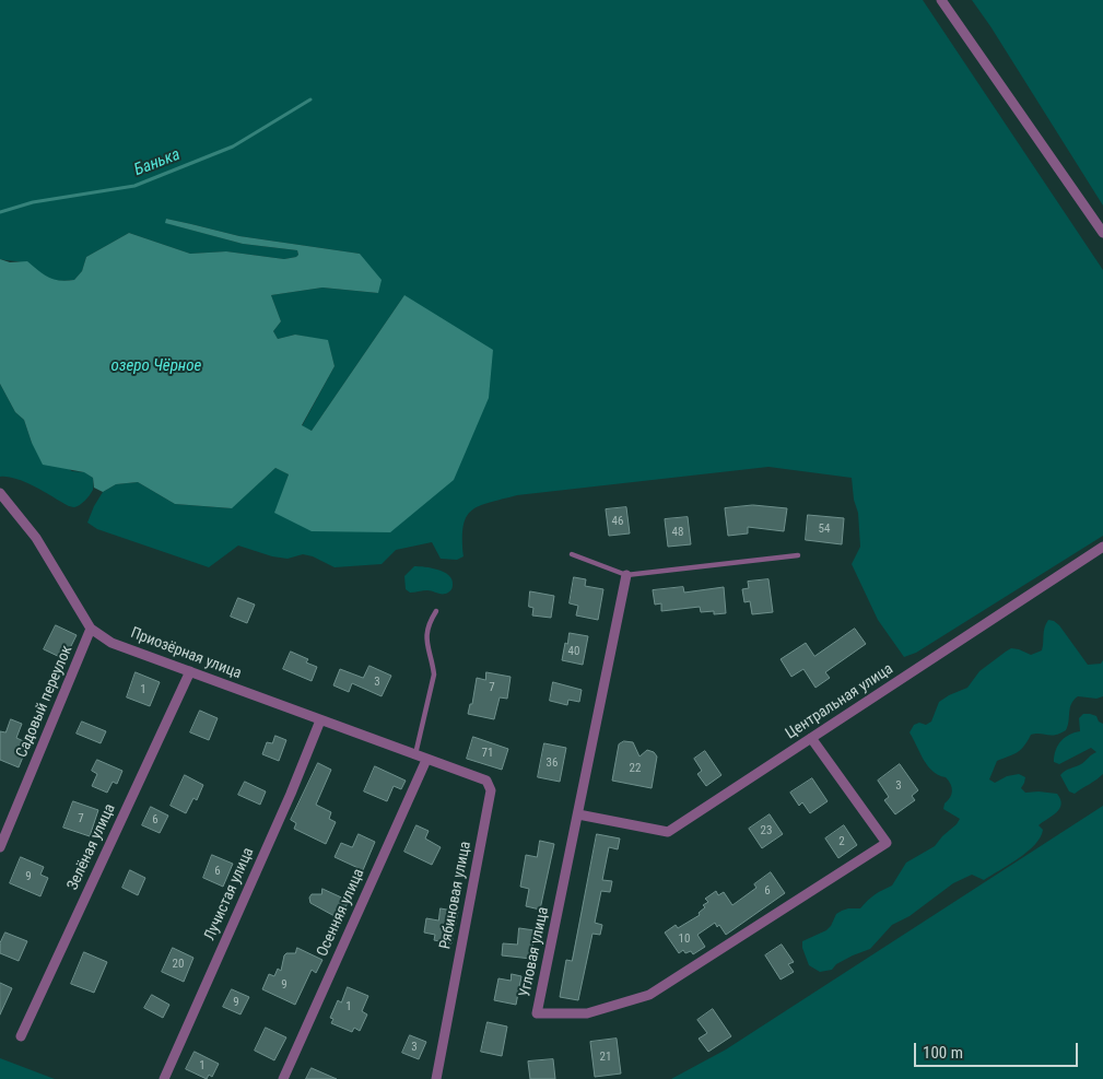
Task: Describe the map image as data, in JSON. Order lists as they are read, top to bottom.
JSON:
{
  "streets": {
    "street": [
      "Приозёрная улица",
      "Садовый переулок",
      "Центральная улица",
      "Зелёная улица",
      "Лучистая улица",
      "Рябиновая улица",
      "Осенняя улица",
      "Угловая улица"
    ]
  },
  "crossings": [
    ["Приозёрная улица", "Садовый переулок"],
    ["Приозёрная улица", "Зелёная улица"],
    ["Приозёрная улица", "Лучистая улица"],
    ["Приозёрная улица", "Рябиновая улица"],
    ["Приозёрная улица", "Осенняя улица"],
    ["Центральная улица", "Угловая улица"],
    ["Рябиновая улица", "Осенняя улица"]
  ],
  "water": ["Банька", "озеро Чёрное"],
  "house_numbers": [
    "46",
    "54",
    "48",
    "40",
    "3",
    "7",
    "1",
    "71",
    "36",
    "22",
    "3",
    "7",
    "6",
    "23",
    "2",
    "6",
    "9",
    "6",
    "10",
    "20",
    "9",
    "9",
    "1",
    "3",
    "21",
    "1"
  ],
  "scale_bar": "100 m"
}
